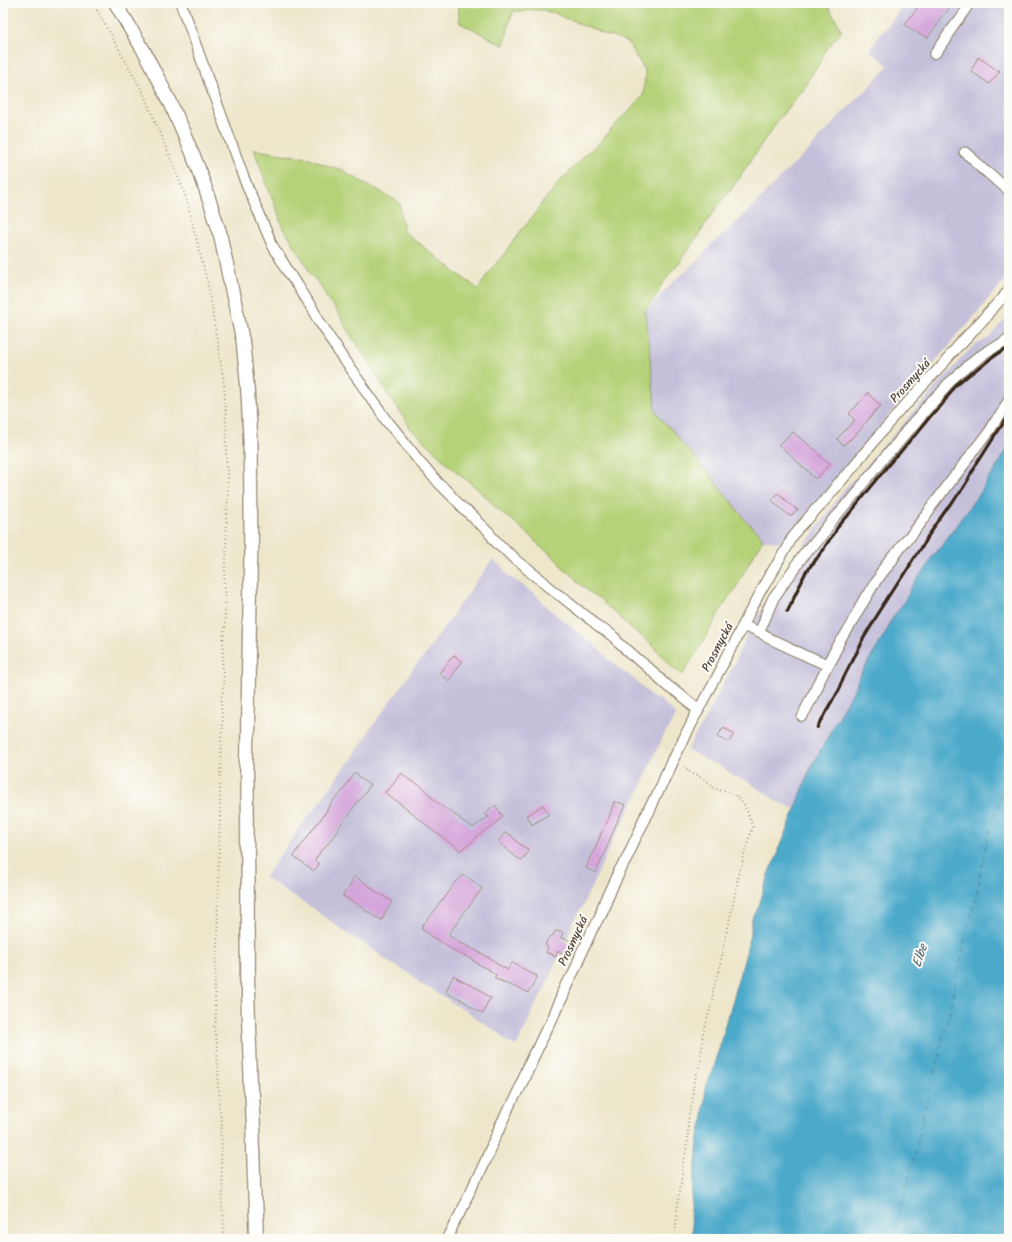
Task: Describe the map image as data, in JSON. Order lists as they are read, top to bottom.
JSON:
{
  "streets": {
    "street": ["Prosmycká"]
  },
  "water": ["Elbe"]
}
